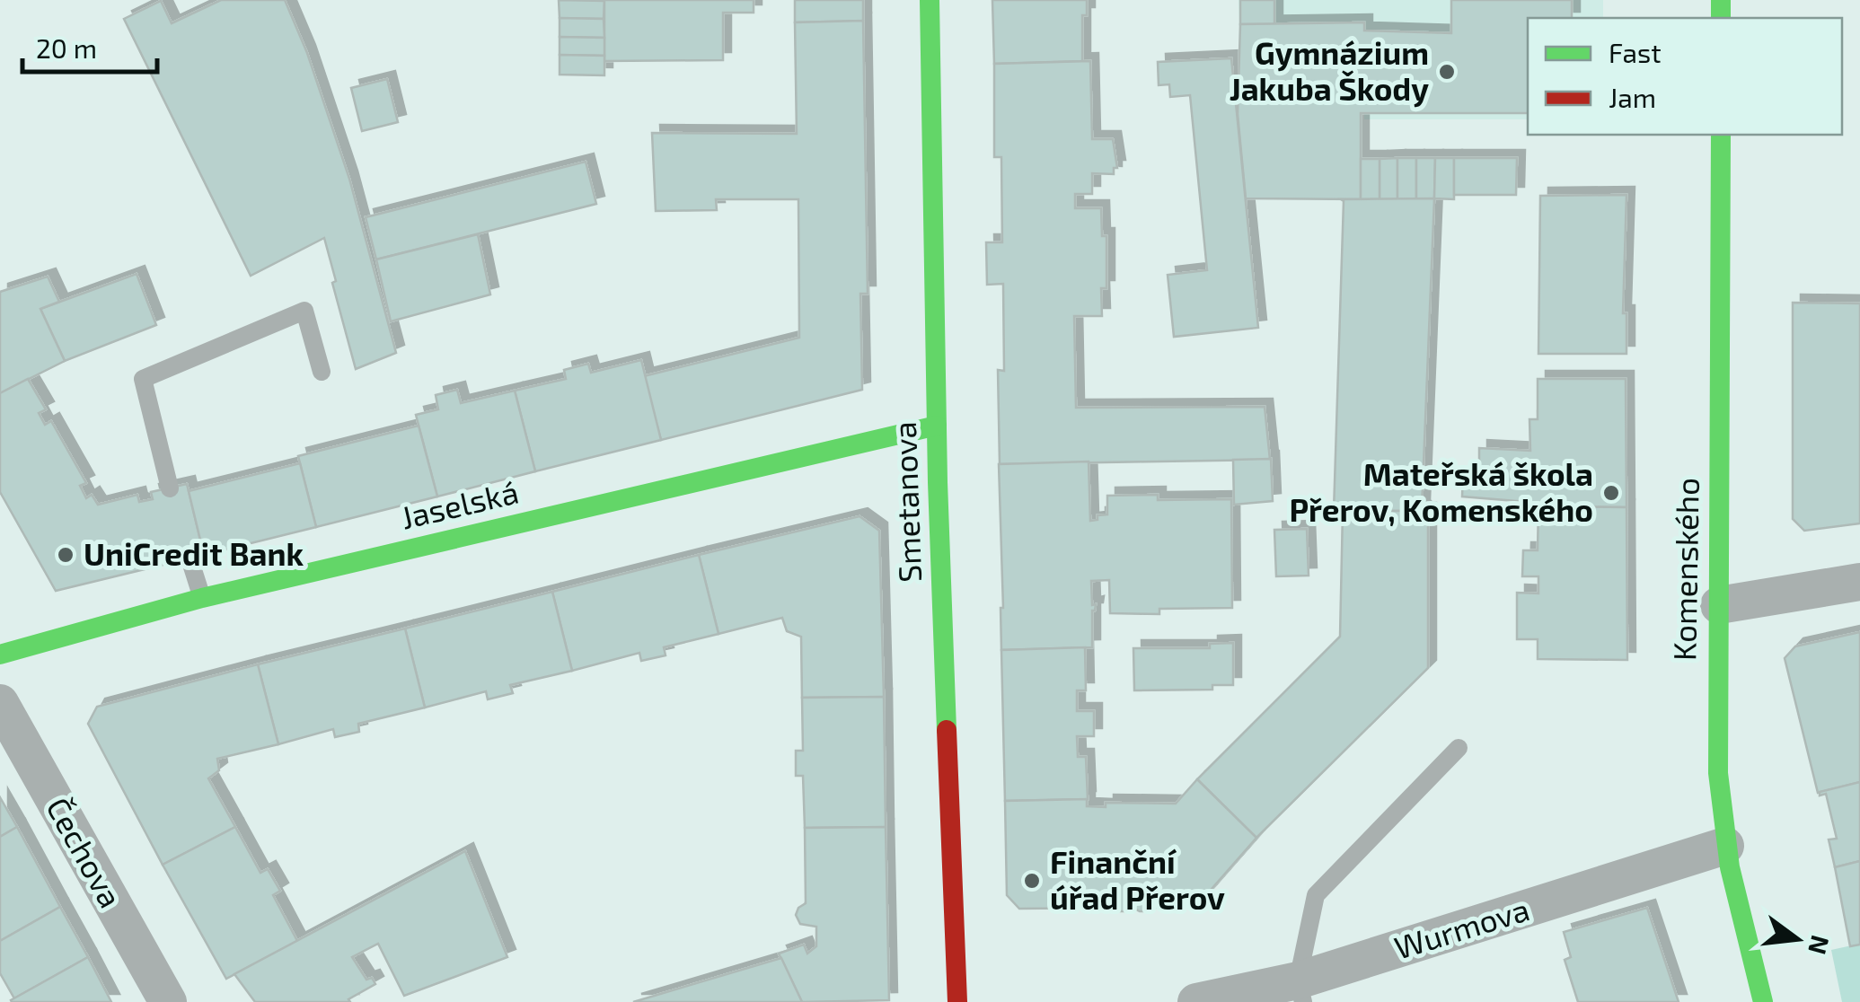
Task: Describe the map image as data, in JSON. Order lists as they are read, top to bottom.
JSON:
{
  "streets": {
    "street": [
      "Smetanova",
      "Jaselská",
      "Komenského",
      "Čechova",
      "Wurmova"
    ]
  },
  "crossings": [
    ["Smetanova", "Jaselská"],
    ["Komenského", "Wurmova"]
  ],
  "places": [
    "Gymnázium Jakuba Škody",
    "Mateřská škola Přerov, Komenského",
    "UniCredit Bank",
    "Finanční úřad Přerov"
  ],
  "legend": ["Fast", "Jam"],
  "scale_bar": "20 m",
  "north": "right"
}
